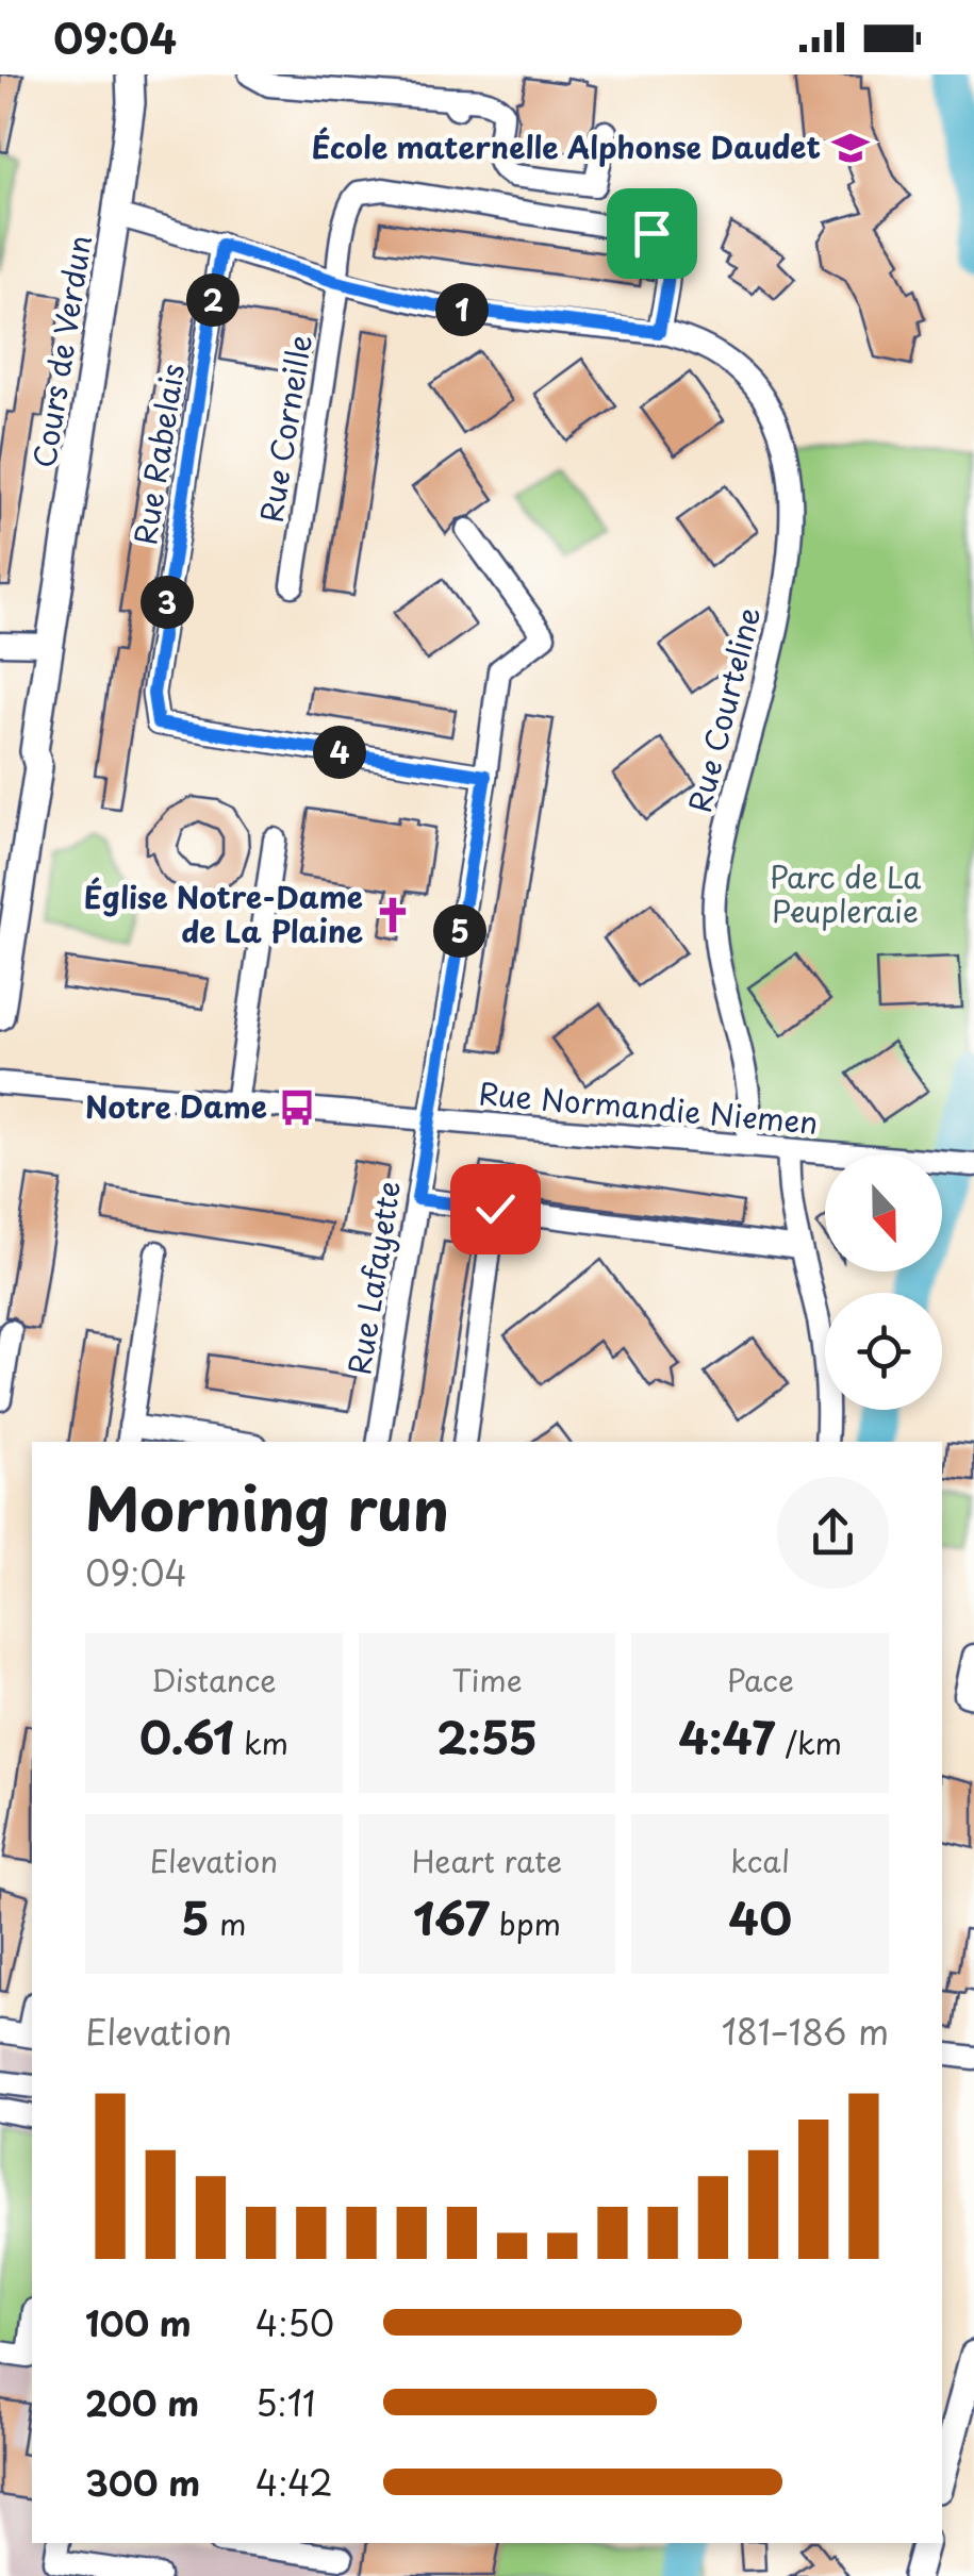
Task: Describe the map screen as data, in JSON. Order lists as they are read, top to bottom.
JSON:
{
  "streets": {
    "main road": ["Cours de Verdun"],
    "street": [
      "Rue Corneille",
      "Rue Rabelais",
      "Rue Courteline",
      "Rue Normandie Niemen",
      "Rue Lafayette"
    ]
  },
  "crossings": [
    ["Cours de Verdun", "Rue Courteline"],
    ["Rue Corneille", "Rue Courteline"],
    ["Rue Rabelais", "Rue Courteline"],
    ["Rue Rabelais", "Rue Lafayette"],
    ["Rue Courteline", "Rue Normandie Niemen"],
    ["Rue Normandie Niemen", "Rue Lafayette"]
  ],
  "parks": ["Parc de La Peupleraie"],
  "places": {
    "school or university": ["École maternelle Alphonse Daudet"],
    "church": ["Église Notre-Dame de La Plaine"],
    "bus stop": ["Notre Dame"]
  },
  "north": "bottom",
  "page": {
    "status": "09:04",
    "pins": [
      "2",
      "1",
      "3",
      "4",
      "5"
    ],
    "heading": ["Morning run", "09:04"],
    "stats": [
      ["Distance", "0.61 km"],
      ["Time", "2:55"],
      ["Pace", "4:47 /km"],
      ["Elevation", "5 m"],
      ["Heart rate", "167 bpm"],
      ["kcal", "40"]
    ],
    "chart": ["Elevation", "181–186 m"],
    "list": [
      {
        "name": "100 m",
        "note": "4:50"
      },
      {
        "name": "200 m",
        "note": "5:11"
      },
      {
        "name": "300 m",
        "note": "4:42"
      }
    ]
  }
}
